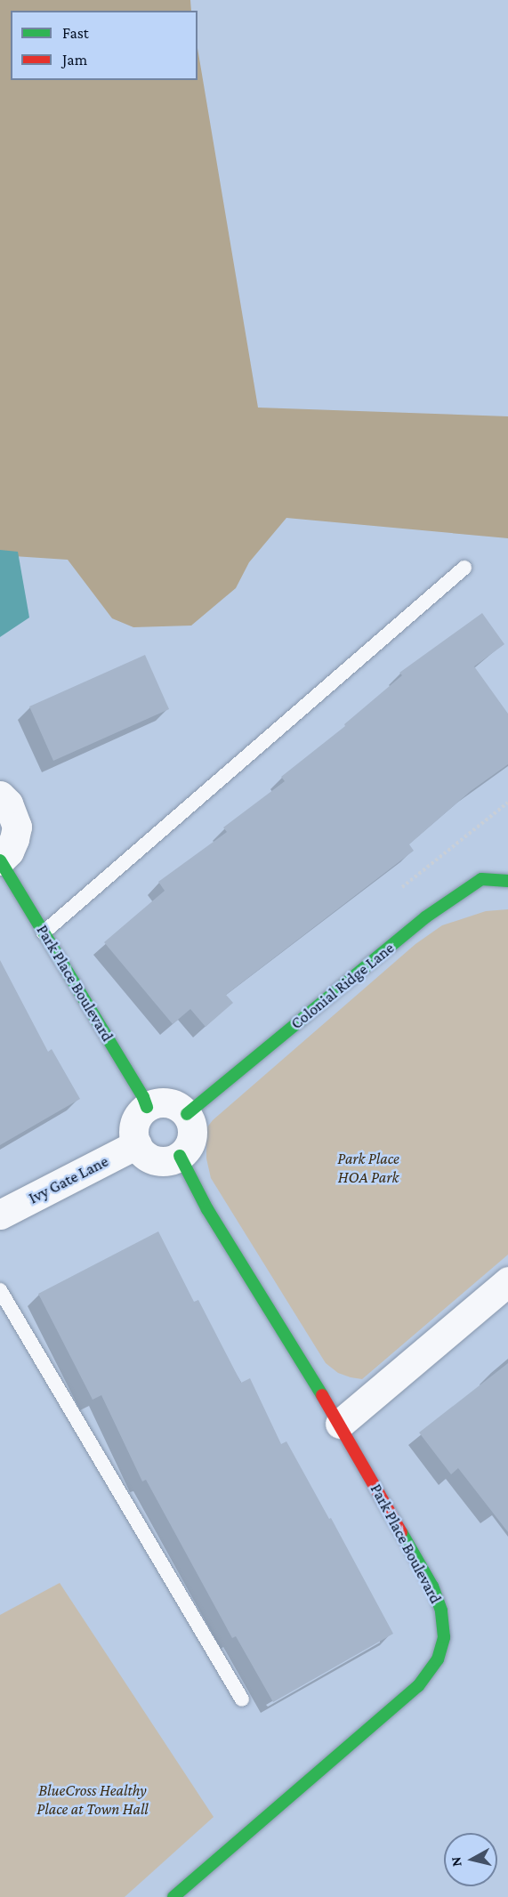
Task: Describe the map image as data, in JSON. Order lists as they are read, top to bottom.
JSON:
{
  "streets": {
    "street": ["Park Place Boulevard", "Colonial Ridge Lane", "Ivy Gate Lane"]
  },
  "crossings": [
    ["Park Place Boulevard", "Colonial Ridge Lane"],
    ["Park Place Boulevard", "Ivy Gate Lane"],
    ["Colonial Ridge Lane", "Ivy Gate Lane"]
  ],
  "parks": ["Park Place HOA Park", "BlueCross Healthy Place at Town Hall"],
  "legend": ["Fast", "Jam"],
  "north": "left"
}
